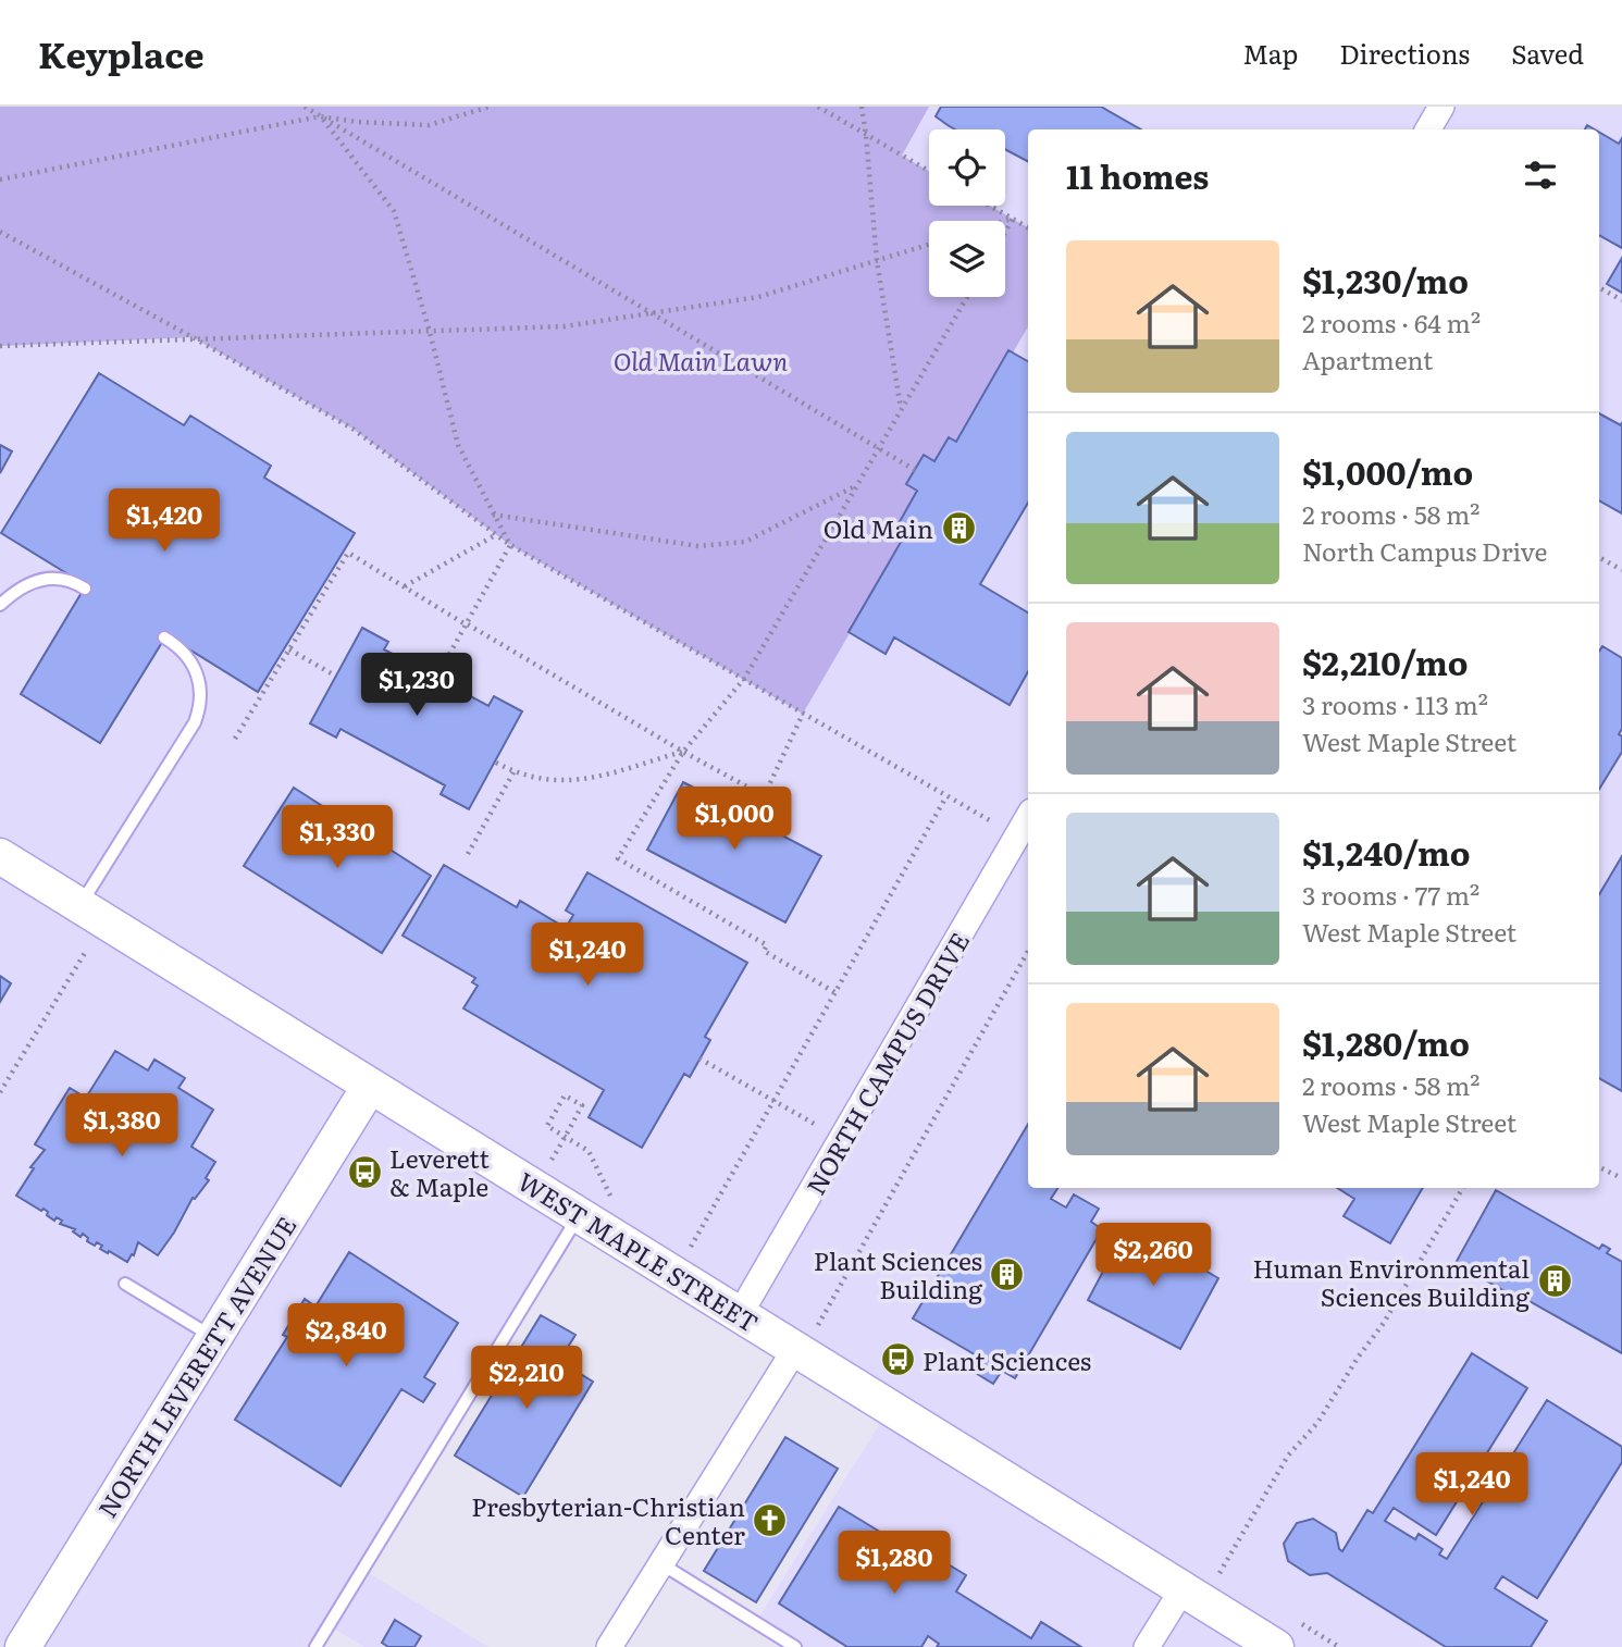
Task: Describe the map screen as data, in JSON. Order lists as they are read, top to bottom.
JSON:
{
  "streets": {
    "street": ["NORTH CAMPUS DRIVE", "WEST MAPLE STREET", "NORTH LEVERETT AVENUE"]
  },
  "crossings": [
    ["NORTH CAMPUS DRIVE", "WEST MAPLE STREET"],
    ["WEST MAPLE STREET", "NORTH LEVERETT AVENUE"]
  ],
  "parks": ["Old Main Lawn"],
  "places": {
    "building": ["Old Main", "Plant Sciences Building", "Human Environmental Sciences Building"],
    "bus stop": ["Leverett & Maple", "Plant Sciences"],
    "church": ["Presbyterian-Christian Center"]
  },
  "page": {
    "header": "Keyplace",
    "nav": ["Map", "Directions", "Saved"],
    "heading": "11 homes",
    "list": [
      {
        "name": "$1,230/mo",
        "note": "2 rooms · 64 m² · Apartment"
      },
      {
        "name": "$1,000/mo",
        "note": "2 rooms · 58 m² · North Campus Drive"
      },
      {
        "name": "$2,210/mo",
        "note": "3 rooms · 113 m² · West Maple Street"
      },
      {
        "name": "$1,240/mo",
        "note": "3 rooms · 77 m² · West Maple Street"
      },
      {
        "name": "$1,280/mo",
        "note": "2 rooms · 58 m² · West Maple Street"
      }
    ],
    "price": [
      "$1,420",
      "$1,230",
      "$1,000",
      "$1,330",
      "$1,240",
      "$1,380",
      "$2,260",
      "$2,840",
      "$2,210",
      "$1,240",
      "$1,280"
    ]
  }
}
